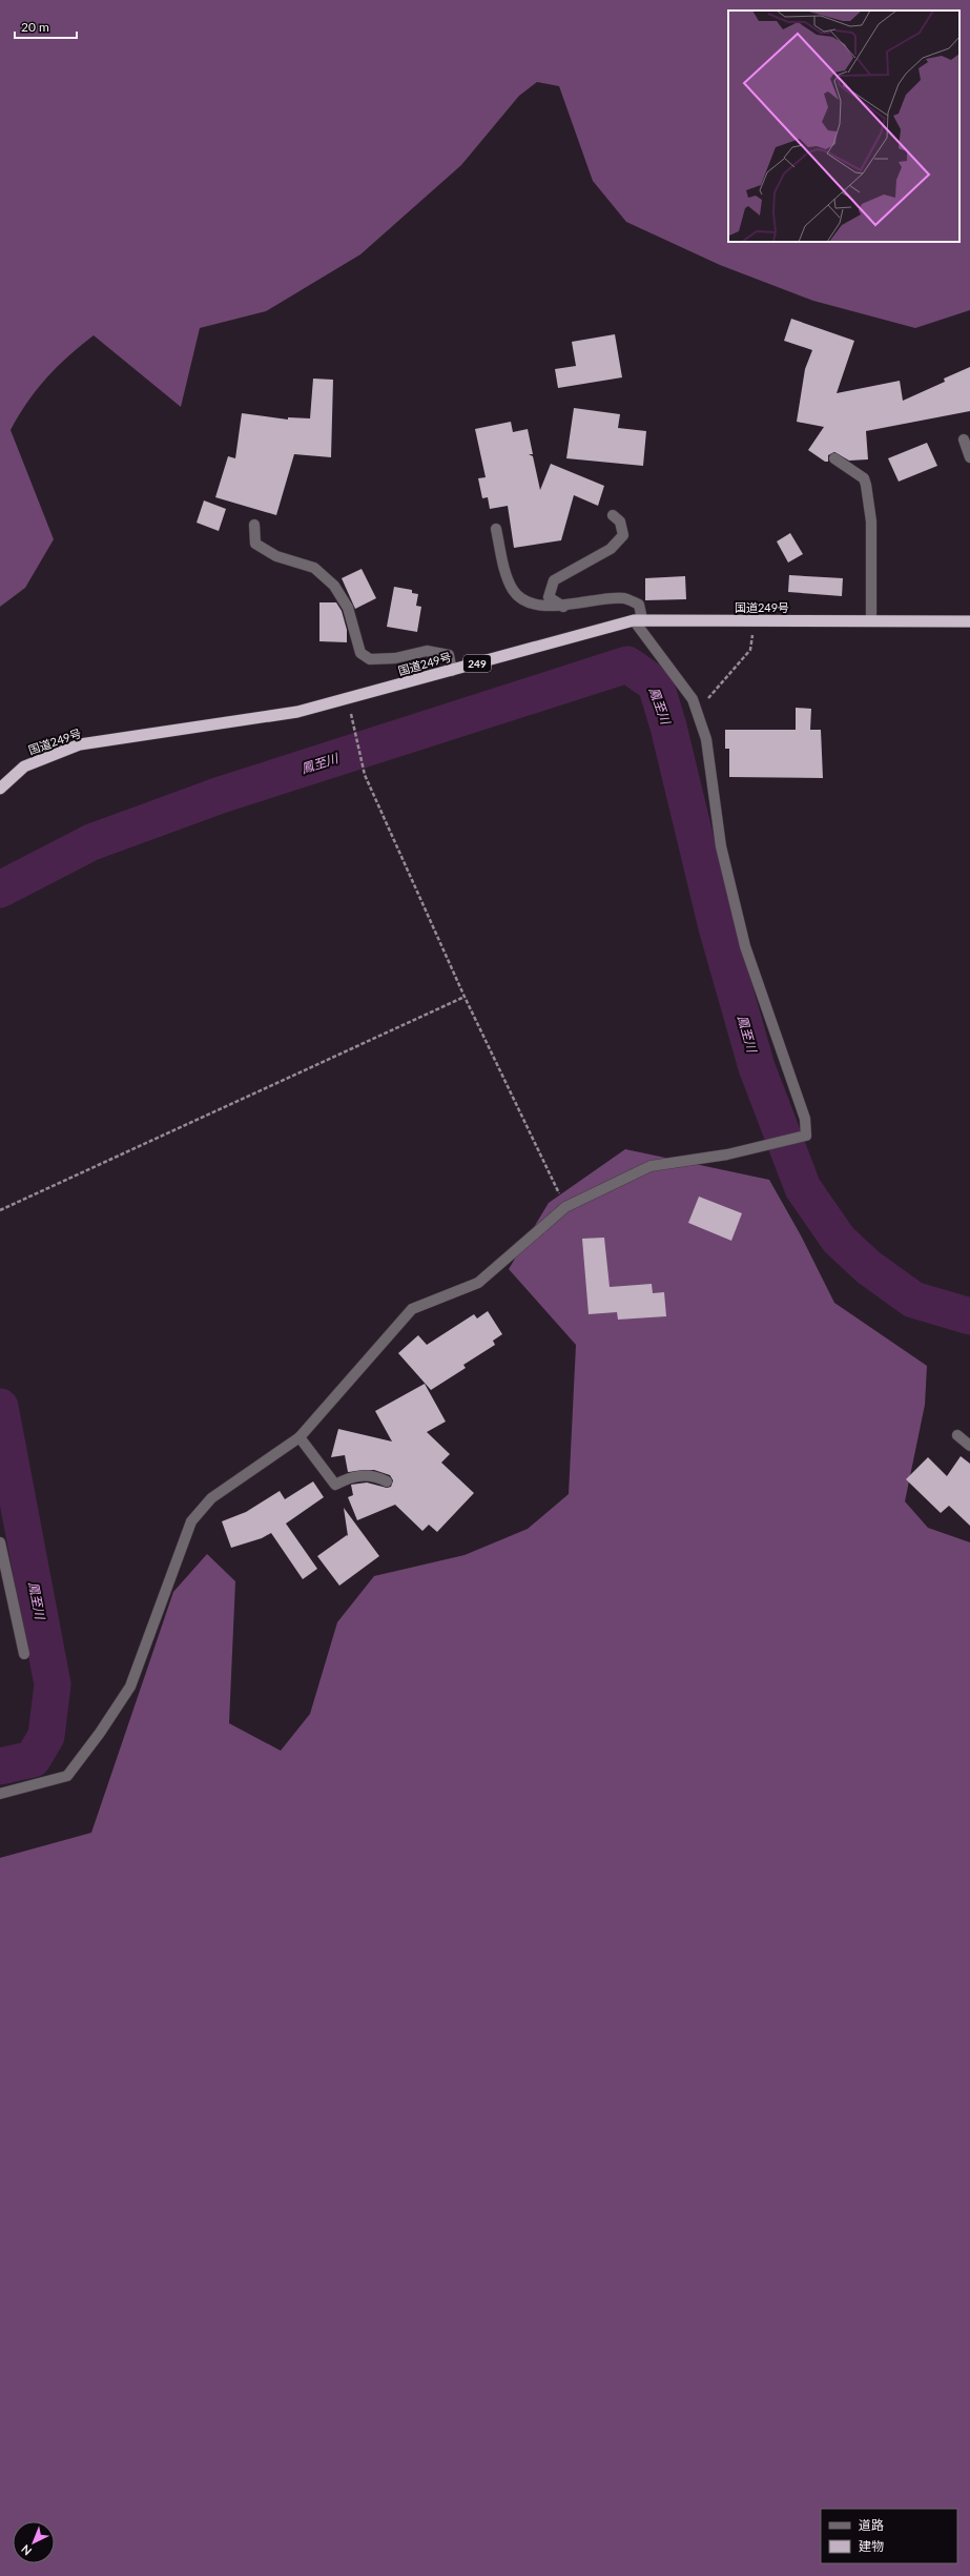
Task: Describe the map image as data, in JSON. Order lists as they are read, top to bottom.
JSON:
{
  "streets": {
    "highway": ["国道249号", "249"]
  },
  "water": ["鳳至川"],
  "legend": ["道路", "建物"],
  "scale_bar": "20 m",
  "north": "bottom left"
}
